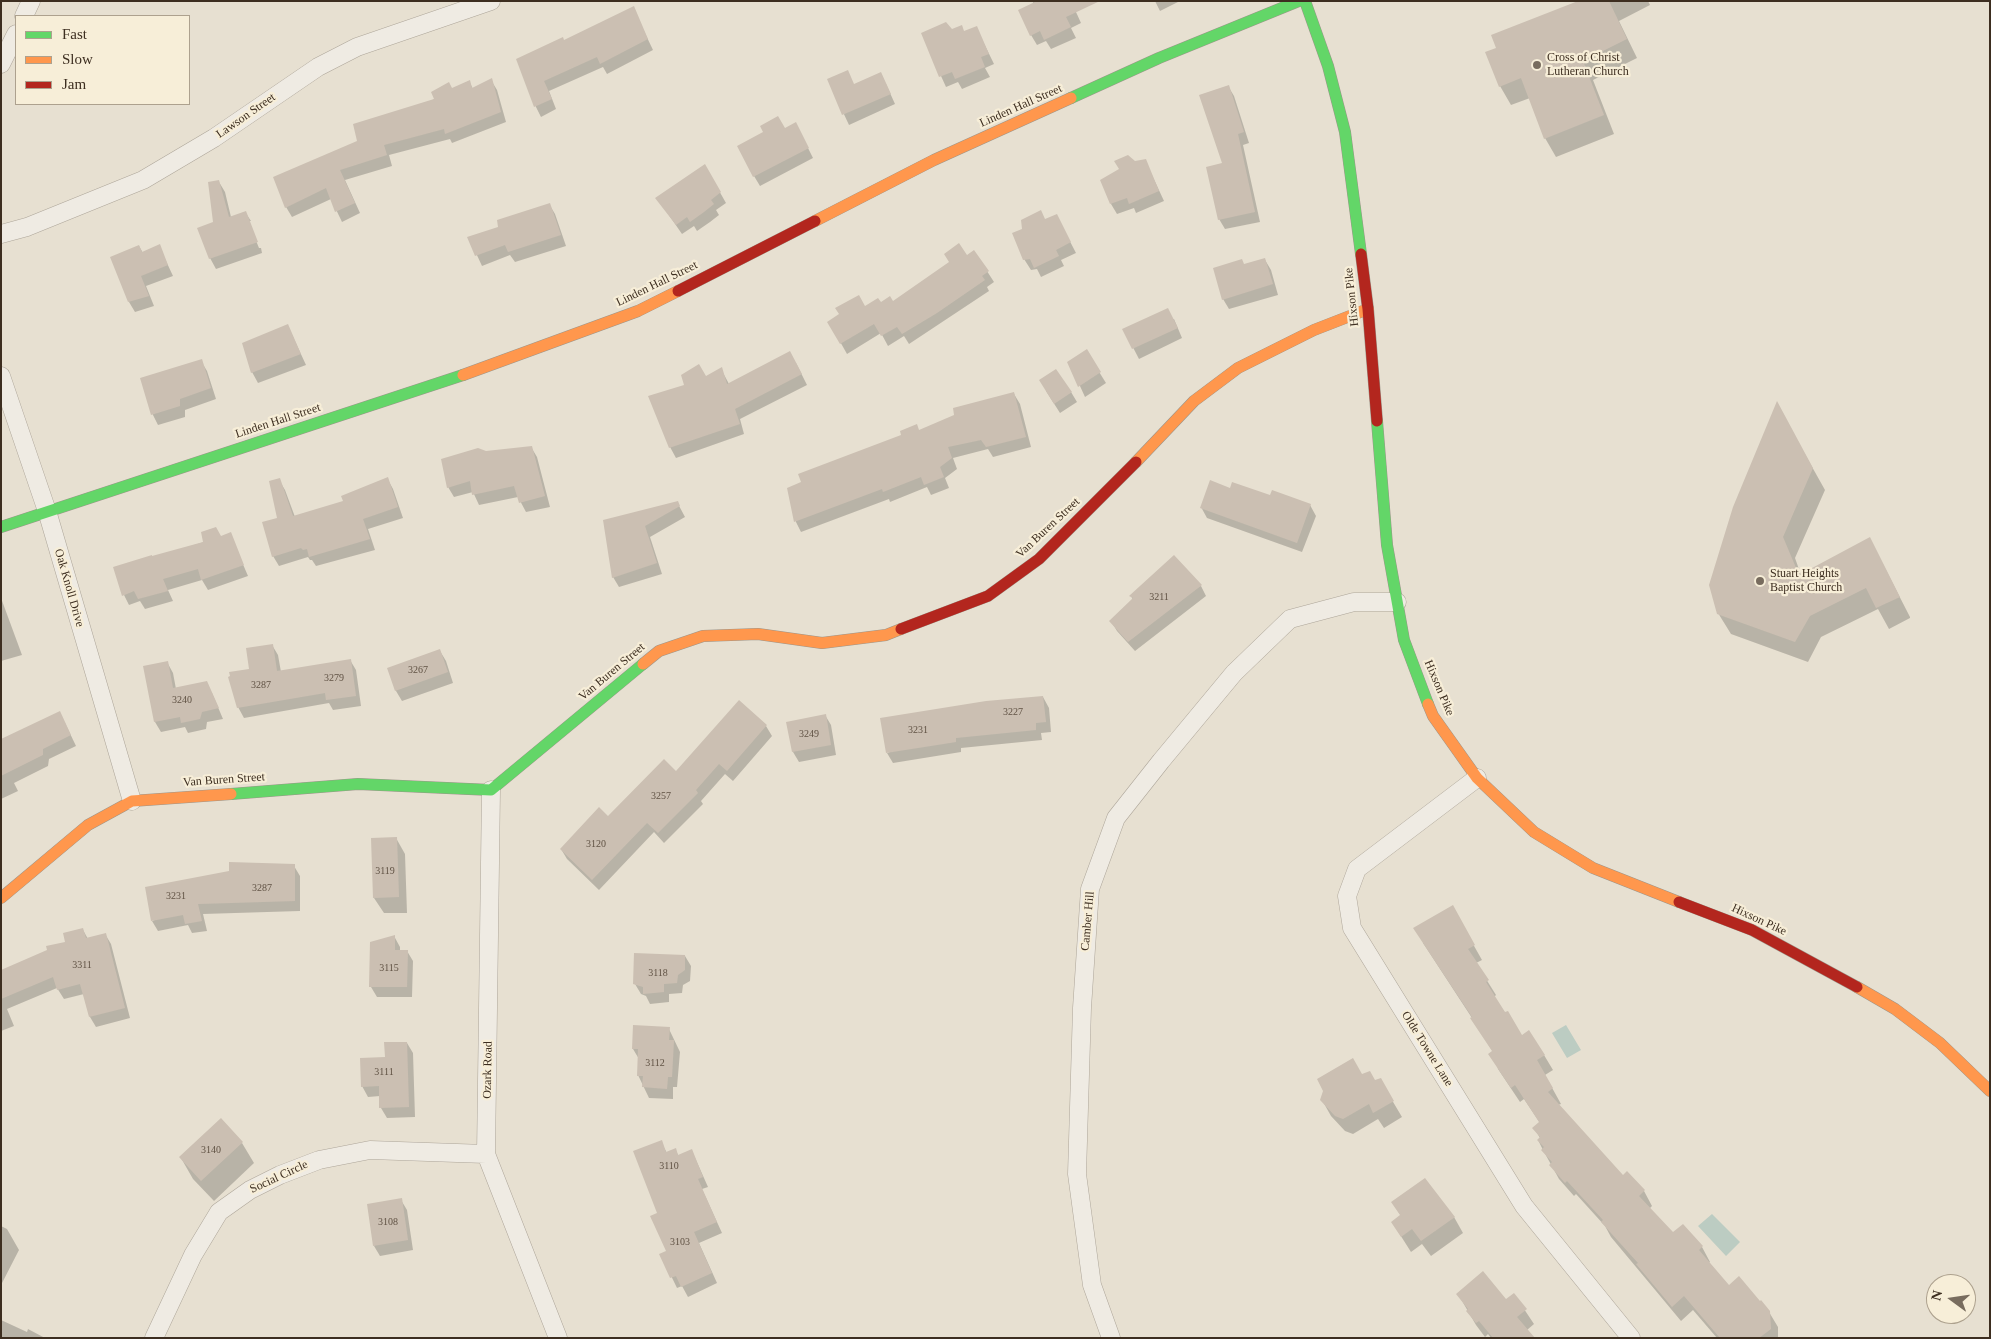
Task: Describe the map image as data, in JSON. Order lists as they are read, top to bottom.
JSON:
{
  "streets": {
    "street": [
      "Linden Hall Street",
      "Lawson Street",
      "Hixson Pike",
      "Van Buren Street",
      "Oak Knoll Drive",
      "Camber Hill",
      "Olde Towne Lane",
      "Ozark Road",
      "Social Circle"
    ]
  },
  "crossings": [
    ["Linden Hall Street", "Oak Knoll Drive"],
    ["Hixson Pike", "Van Buren Street"],
    ["Hixson Pike", "Camber Hill"],
    ["Hixson Pike", "Olde Towne Lane"],
    ["Van Buren Street", "Oak Knoll Drive"],
    ["Van Buren Street", "Ozark Road"],
    ["Ozark Road", "Social Circle"]
  ],
  "places": ["Cross of Christ Lutheran Church", "Stuart Heights Baptist Church"],
  "house_numbers": [
    "3211",
    "3267",
    "3279",
    "3287",
    "3240",
    "3227",
    "3231",
    "3249",
    "3257",
    "3120",
    "3119",
    "3287",
    "3231",
    "3311",
    "3115",
    "3118",
    "3112",
    "3111",
    "3140",
    "3110",
    "3108",
    "3103"
  ],
  "legend": ["Fast", "Slow", "Jam"],
  "north": "left"
}
